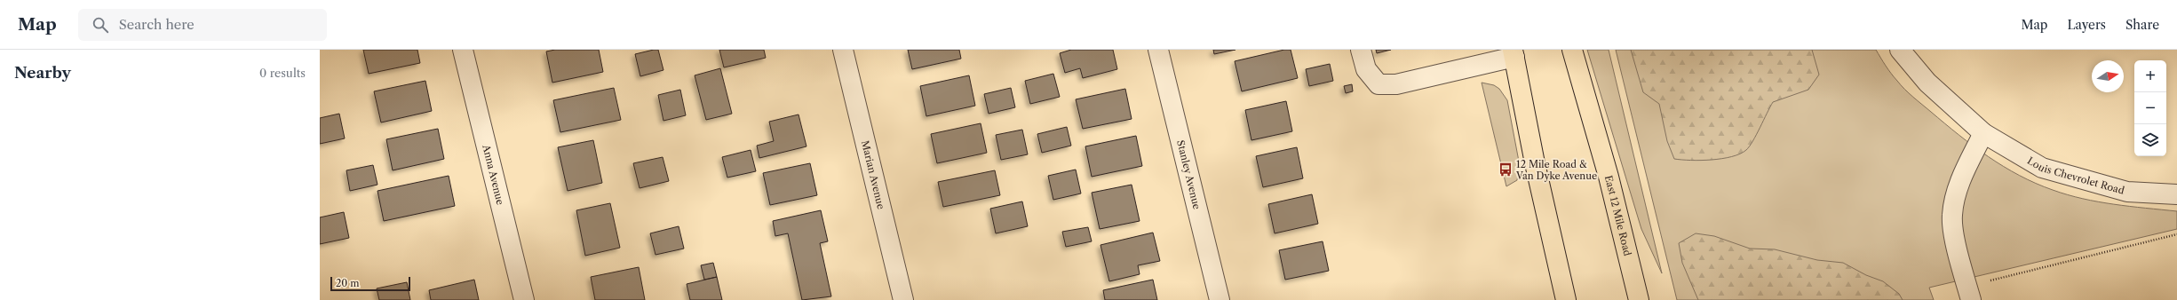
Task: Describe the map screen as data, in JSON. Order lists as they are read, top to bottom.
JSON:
{
  "streets": {
    "main road": ["East 12 Mile Road"],
    "street": [
      "Anna Avenue",
      "Marian Avenue",
      "Stanley Avenue",
      "Louis Chevrolet Road"
    ]
  },
  "places": {
    "bus stop": ["12 Mile Road & Van Dyke Avenue"]
  },
  "scale_bar": "20 m",
  "north": "right",
  "page": {
    "header": "Map",
    "search": "Search here",
    "nav": ["Map", "Layers", "Share"],
    "heading": ["Nearby", "0 results"],
    "map_buttons": ["+", "−"],
    "scale": "20 m"
  }
}
